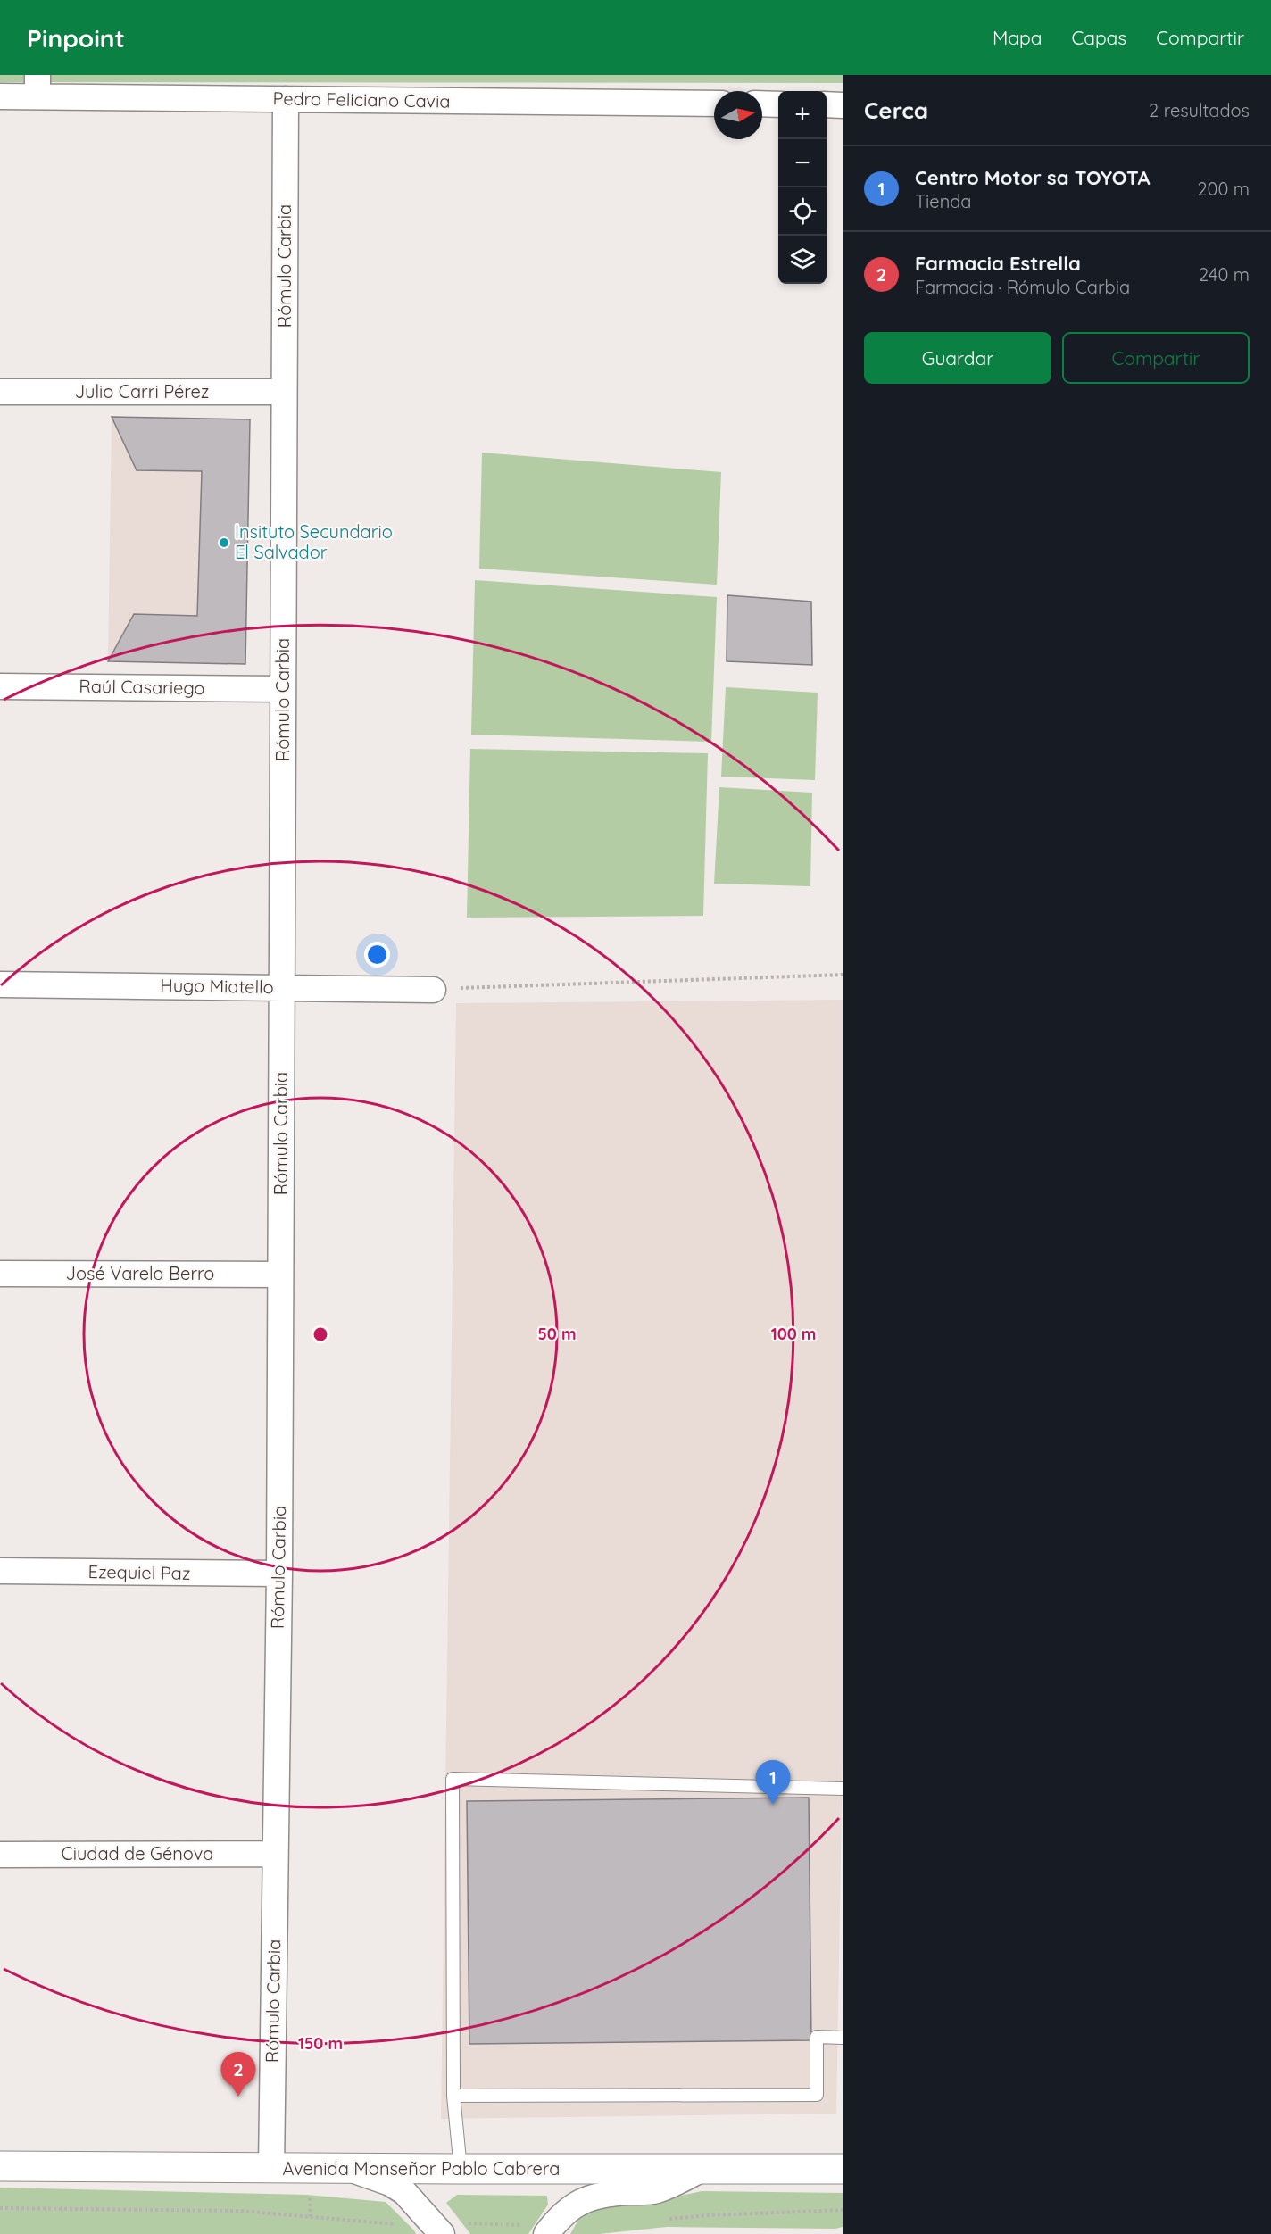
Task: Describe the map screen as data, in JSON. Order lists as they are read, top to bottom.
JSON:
{
  "streets": {
    "main road": ["Avenida Monseñor Pablo Cabrera"],
    "street": [
      "Pedro Feliciano Cavia",
      "Rómulo Carbia",
      "Julio Carri Pérez",
      "Raúl Casariego",
      "Hugo Miatello",
      "José Varela Berro",
      "Ezequiel Paz",
      "Ciudad de Génova"
    ]
  },
  "crossings": [
    ["Pedro Feliciano Cavia", "Rómulo Carbia"],
    ["Rómulo Carbia", "Julio Carri Pérez"],
    ["Rómulo Carbia", "Raúl Casariego"],
    ["Rómulo Carbia", "Hugo Miatello"],
    ["Rómulo Carbia", "José Varela Berro"],
    ["Rómulo Carbia", "Ezequiel Paz"],
    ["Rómulo Carbia", "Ciudad de Génova"],
    ["Rómulo Carbia", "Avenida Monseñor Pablo Cabrera"]
  ],
  "places": ["Insituto Secundario El Salvador"],
  "north": "right",
  "page": {
    "header": "Pinpoint",
    "nav": ["Mapa", "Capas", "Compartir"],
    "heading": ["Cerca", "2 resultados"],
    "map_buttons": ["+", "−"],
    "list": [
      {
        "mark": "1",
        "name": "Centro Motor sa TOYOTA",
        "note": "Tienda",
        "value": "200 m"
      },
      {
        "mark": "2",
        "name": "Farmacia Estrella",
        "note": "Farmacia · Rómulo Carbia",
        "value": "240 m"
      }
    ],
    "buttons": ["Guardar", "Compartir"],
    "pins": ["1", "2"]
  },
  "rings": ["50 m", "100 m", "150 m"]
}
